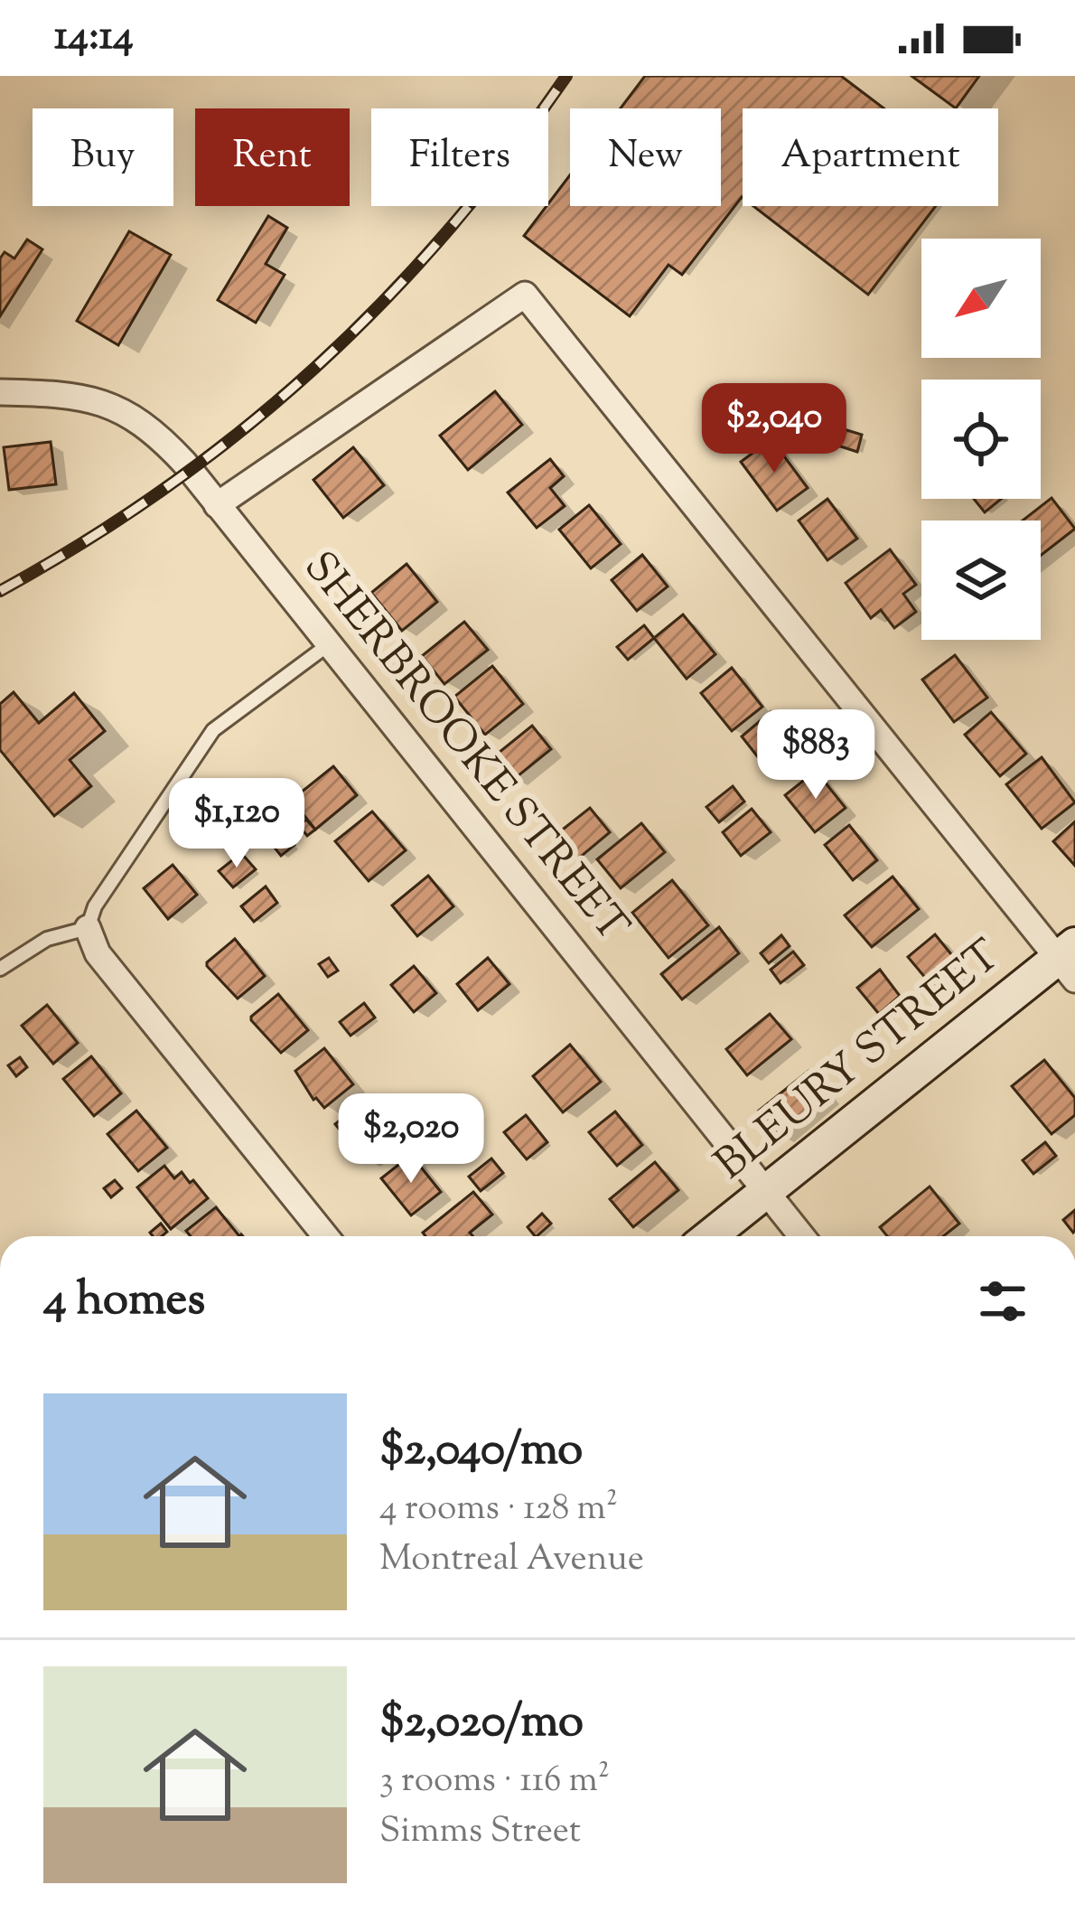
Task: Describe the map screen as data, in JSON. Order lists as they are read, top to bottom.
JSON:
{
  "streets": {
    "street": ["SHERBROOKE STREET", "BLEURY STREET"]
  },
  "crossings": [
    ["SHERBROOKE STREET", "BLEURY STREET"]
  ],
  "north": "bottom left",
  "page": {
    "status": "14:14",
    "chip": [
      "Buy",
      "Rent",
      "Filters",
      "New",
      "Apartment"
    ],
    "price": [
      "$2,040",
      "$883",
      "$1,120",
      "$2,020"
    ],
    "heading": "4 homes",
    "list": [
      {
        "name": "$2,040/mo",
        "note": "4 rooms · 128 m² · Montreal Avenue"
      },
      {
        "name": "$2,020/mo",
        "note": "3 rooms · 116 m² · Simms Street"
      }
    ]
  }
}
